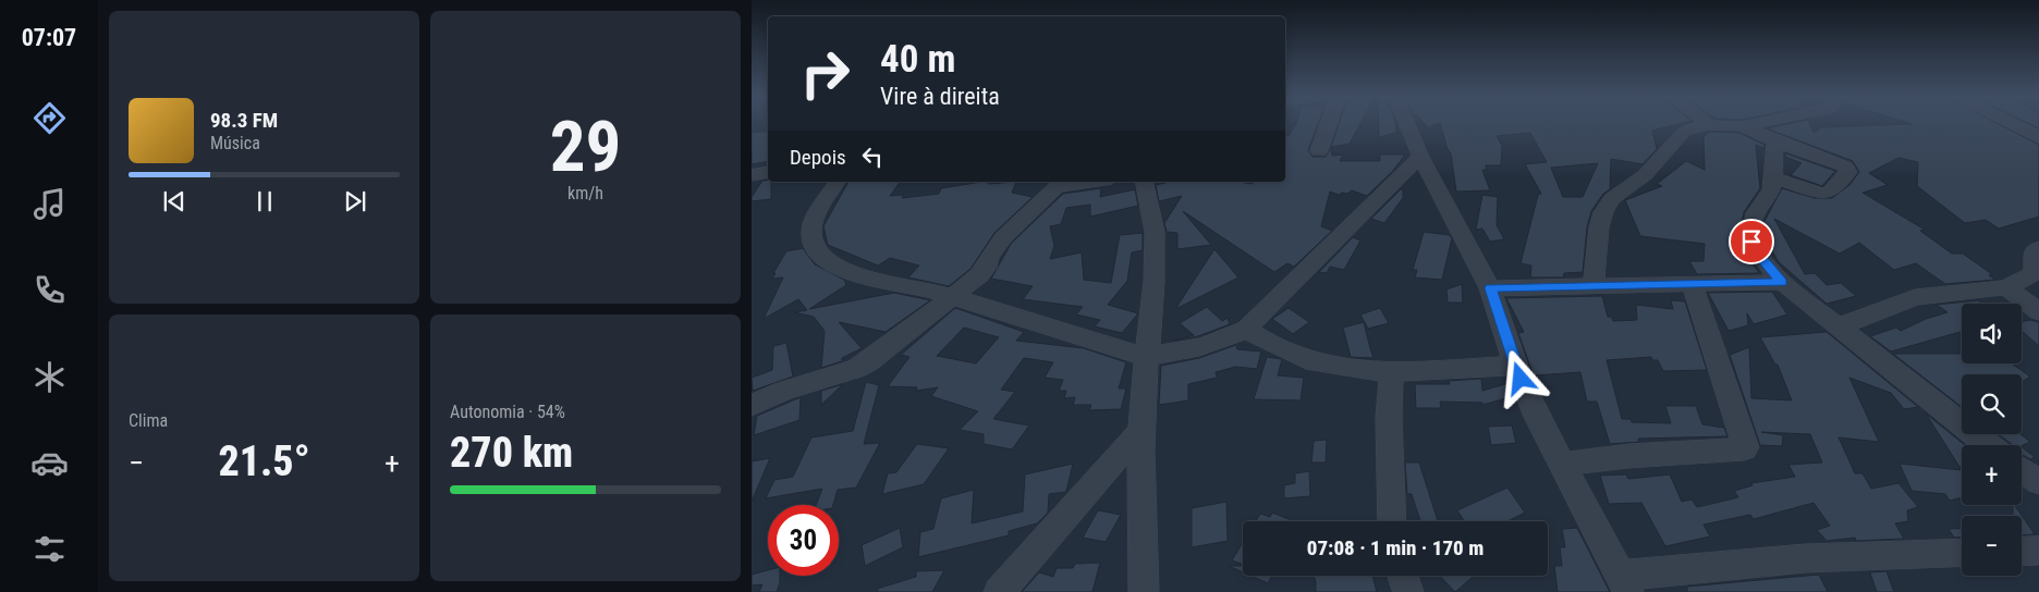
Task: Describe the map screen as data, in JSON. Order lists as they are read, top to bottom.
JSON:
{
  "page": {
    "tabs": "07:07",
    "tile": [
      ["29", "km/h"],
      "Clima",
      ["Autonomia · 54%", "270 km"]
    ],
    "turn": ["40 m", "Vire à direita"],
    "song": ["98.3 FM", "Música"],
    "then": "Depois",
    "map_buttons": ["+", "−"],
    "heat": ["−", "21.5°", "+"],
    "limit": "30",
    "trip": "07:08 · 1 min · 170 m"
  }
}
